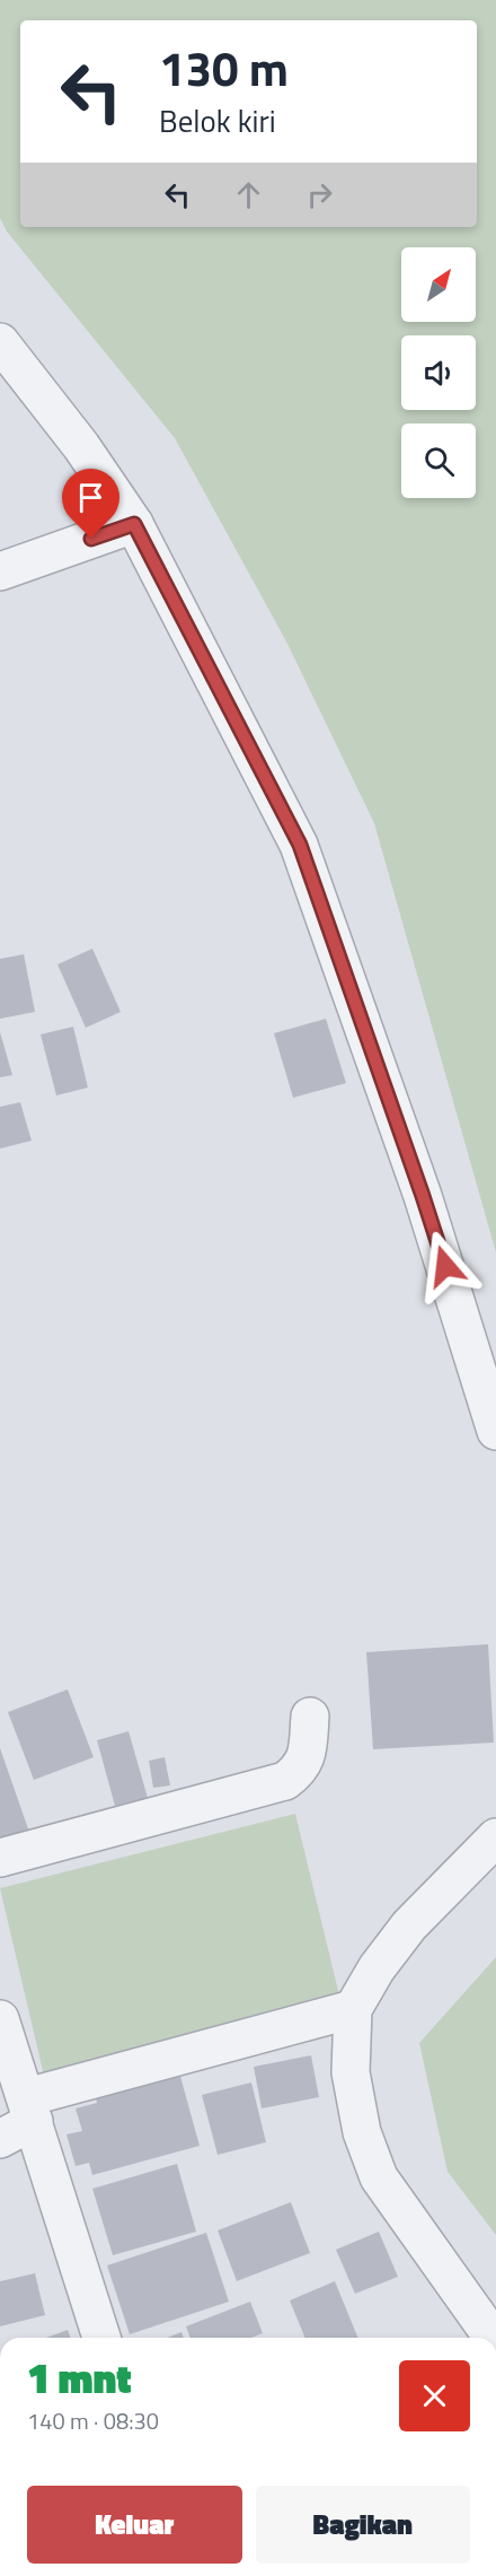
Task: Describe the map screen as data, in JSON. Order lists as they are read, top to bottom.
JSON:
{
  "north": "top right",
  "page": {
    "turn": ["130 m", "Belok kiri"],
    "heading": ["1 mnt", "140 m · 08:30"],
    "buttons": ["Keluar", "Bagikan"]
  }
}
